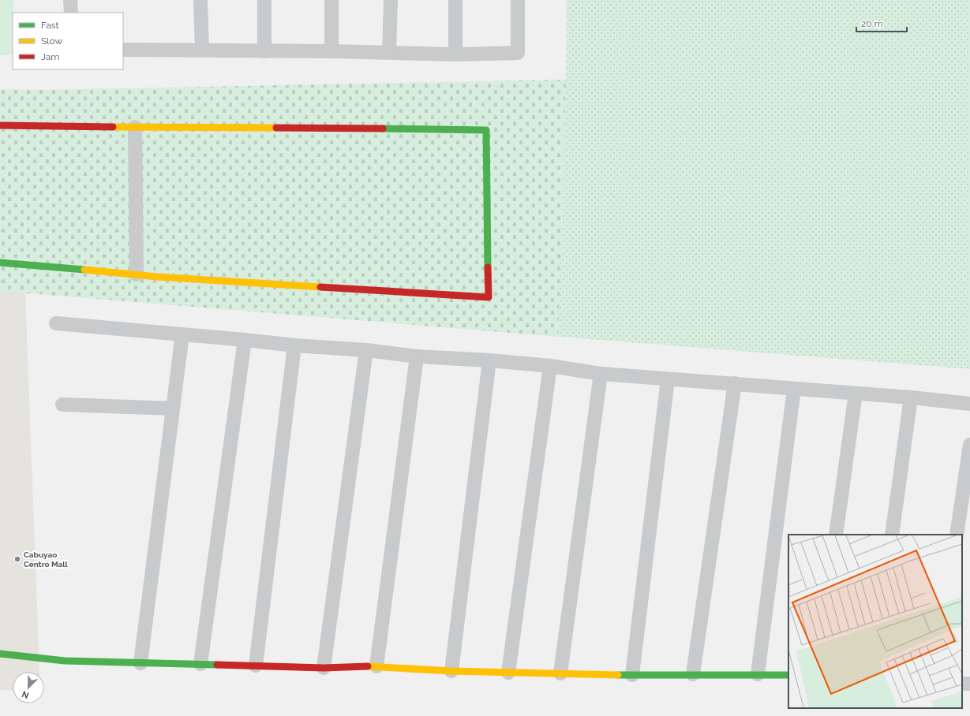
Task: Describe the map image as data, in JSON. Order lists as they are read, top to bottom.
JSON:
{
  "places": ["Cabuyao Centro Mall"],
  "legend": ["Fast", "Slow", "Jam"],
  "scale_bar": "20 m",
  "north": "bottom left"
}
